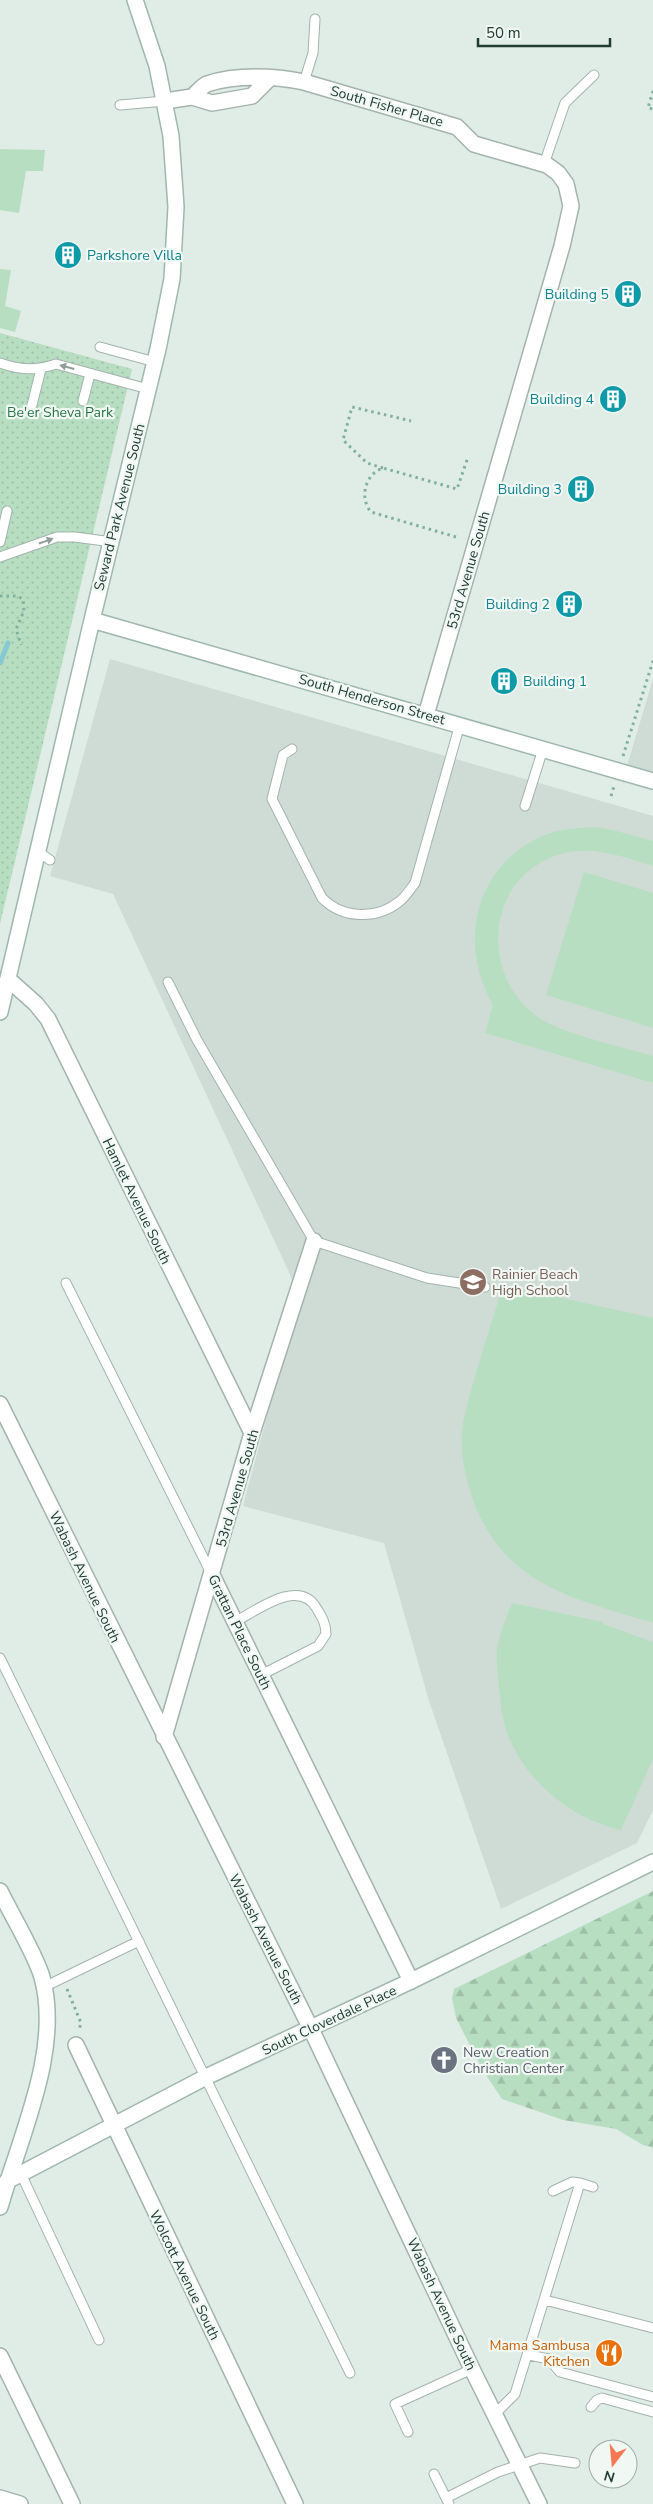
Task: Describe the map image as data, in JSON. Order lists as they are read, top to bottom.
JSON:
{
  "streets": {
    "street": [
      "South Fisher Place",
      "Seward Park Avenue South",
      "53rd Avenue South",
      "South Henderson Street",
      "Hamlet Avenue South",
      "Wabash Avenue South",
      "Grattan Place South",
      "South Cloverdale Place",
      "Wolcott Avenue South"
    ]
  },
  "crossings": [
    ["South Fisher Place", "Seward Park Avenue South"],
    ["South Fisher Place", "53rd Avenue South"],
    ["Seward Park Avenue South", "South Henderson Street"],
    ["Seward Park Avenue South", "Hamlet Avenue South"],
    ["53rd Avenue South", "South Henderson Street"],
    ["53rd Avenue South", "Hamlet Avenue South"],
    ["53rd Avenue South", "Wabash Avenue South"],
    ["53rd Avenue South", "Grattan Place South"],
    ["Wabash Avenue South", "South Cloverdale Place"],
    ["Grattan Place South", "South Cloverdale Place"],
    ["South Cloverdale Place", "Wolcott Avenue South"]
  ],
  "parks": ["Be'er Sheva Park"],
  "places": {
    "building": [
      "Parkshore Villa",
      "Building 5",
      "Building 4",
      "Building 3",
      "Building 2",
      "Building 1"
    ],
    "school or university": ["Rainier Beach High School"],
    "church": ["New Creation Christian Center"],
    "restaurant": ["Mama Sambusa Kitchen"]
  },
  "scale_bar": "50 m",
  "north": "bottom"
}
